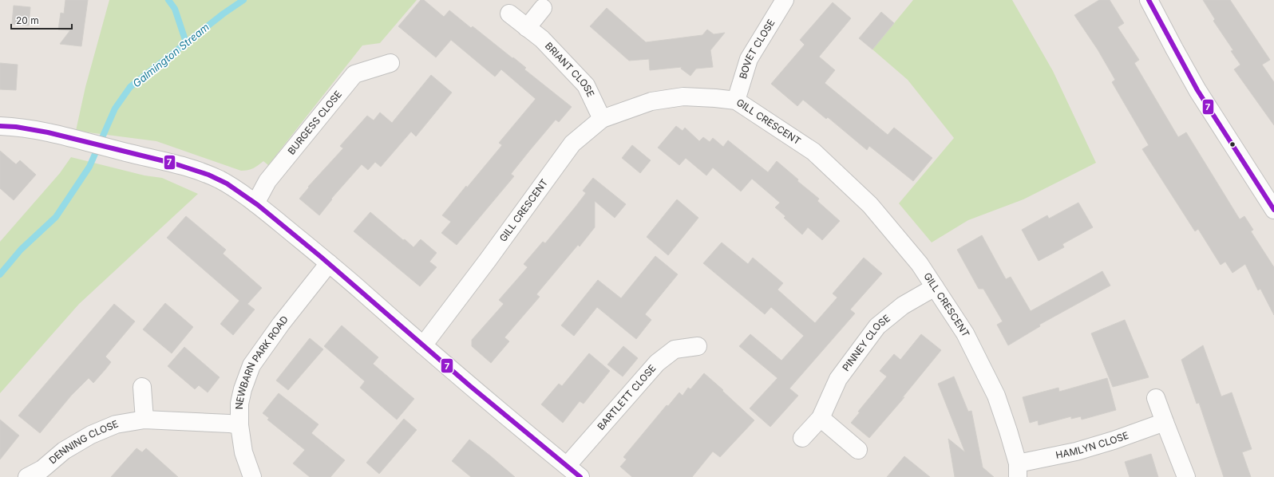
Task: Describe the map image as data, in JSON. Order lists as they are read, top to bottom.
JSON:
{
  "streets": {
    "street": [
      "BOVET CLOSE",
      "BRIANT CLOSE",
      "BURGESS CLOSE",
      "GILL CRESCENT",
      "PINNEY CLOSE",
      "NEWBARN PARK ROAD",
      "BARTLETT CLOSE",
      "DENNING CLOSE",
      "HAMLYN CLOSE"
    ]
  },
  "crossings": [
    ["BOVET CLOSE", "GILL CRESCENT"],
    ["BRIANT CLOSE", "GILL CRESCENT"],
    ["GILL CRESCENT", "PINNEY CLOSE"],
    ["GILL CRESCENT", "HAMLYN CLOSE"],
    ["NEWBARN PARK ROAD", "DENNING CLOSE"]
  ],
  "water": ["Galmington Stream"],
  "lines": ["transit line 7"],
  "scale_bar": "20 m"
}
